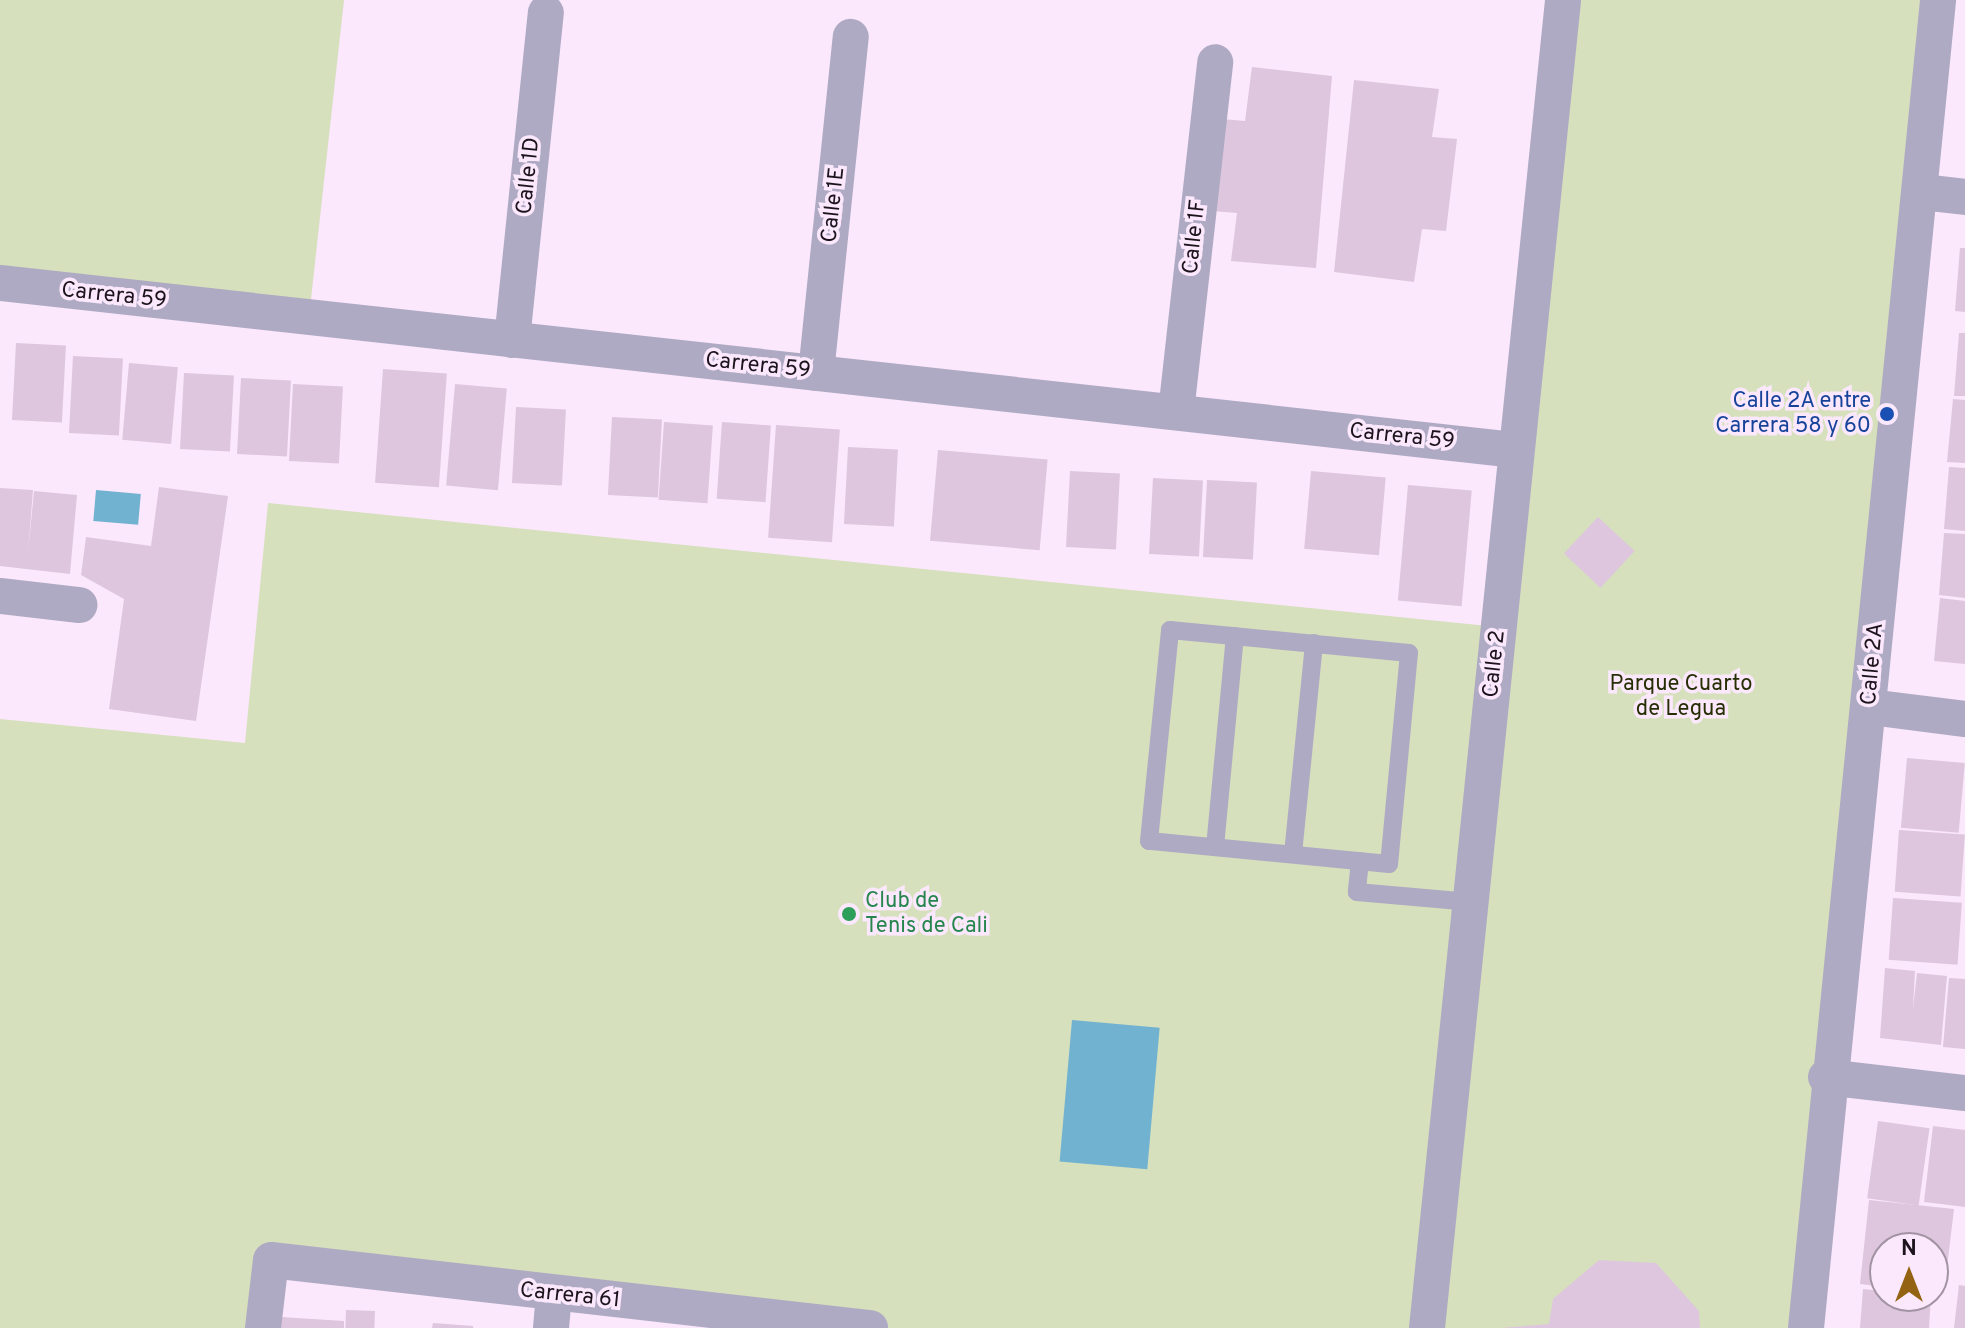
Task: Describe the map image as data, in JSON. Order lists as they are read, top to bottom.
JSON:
{
  "streets": {
    "street": [
      "Calle 1D",
      "Calle 1E",
      "Calle 1F",
      "Carrera 59",
      "Calle 2",
      "Calle 2A",
      "Carrera 61"
    ]
  },
  "crossings": [
    ["Calle 1D", "Carrera 59"],
    ["Calle 1E", "Carrera 59"],
    ["Calle 1F", "Carrera 59"],
    ["Carrera 59", "Calle 2"]
  ],
  "parks": ["Parque Cuarto de Legua"],
  "places": ["Calle 2A entre Carrera 58 y 60", "Club de Tenis de Cali"],
  "north": "top"
}
